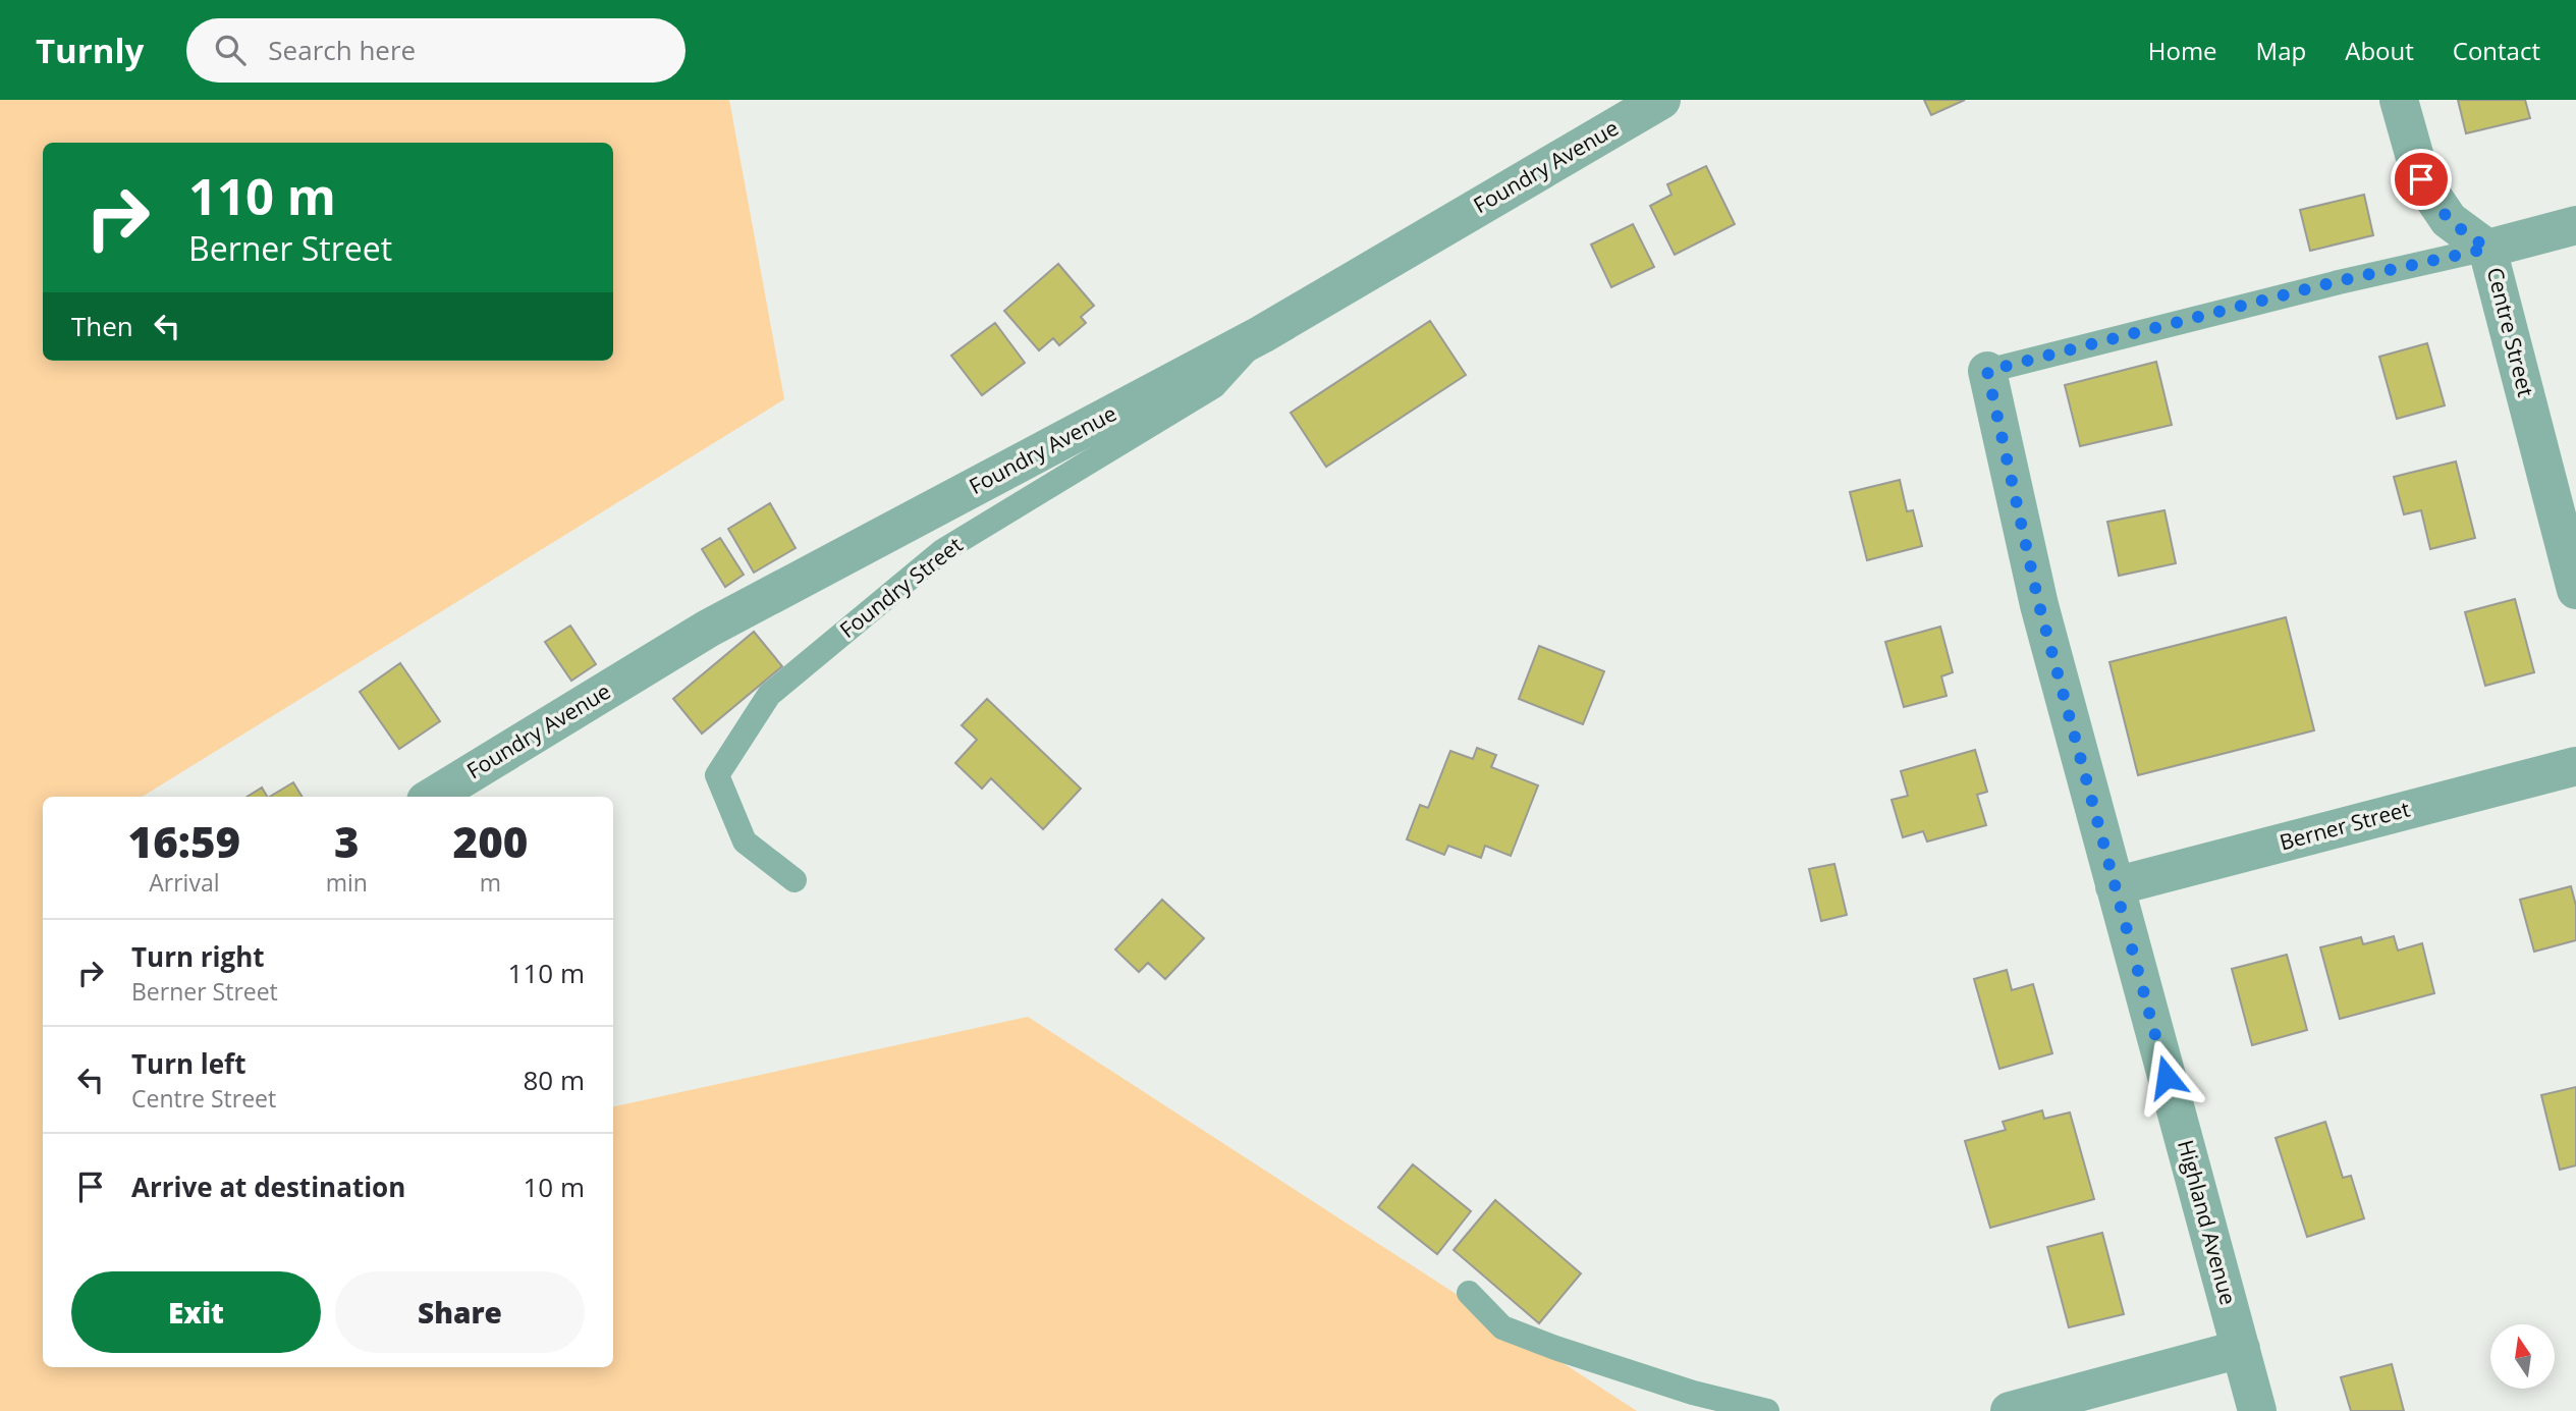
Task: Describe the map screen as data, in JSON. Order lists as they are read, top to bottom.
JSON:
{
  "streets": {
    "street": [
      "Foundry Avenue",
      "Centre Street",
      "Berner Street",
      "Highland Avenue"
    ],
    "lane": ["Foundry Street"]
  },
  "crossings": [
    ["Foundry Avenue", "Foundry Street"],
    ["Berner Street", "Highland Avenue"]
  ],
  "north": "top",
  "page": {
    "header": "Turnly",
    "search": "Search here",
    "nav": [
      "Home",
      "Map",
      "About",
      "Contact"
    ],
    "turn": ["110 m", "Berner Street"],
    "then": "Then",
    "eta": [
      "16:59",
      "Arrival",
      "3",
      "min",
      "200",
      "m"
    ],
    "list": [
      {
        "name": "Turn right",
        "note": "Berner Street",
        "value": "110 m"
      },
      {
        "name": "Turn left",
        "note": "Centre Street",
        "value": "80 m"
      },
      {
        "name": "Arrive at destination",
        "value": "10 m"
      }
    ],
    "buttons": ["Exit", "Share"]
  }
}
